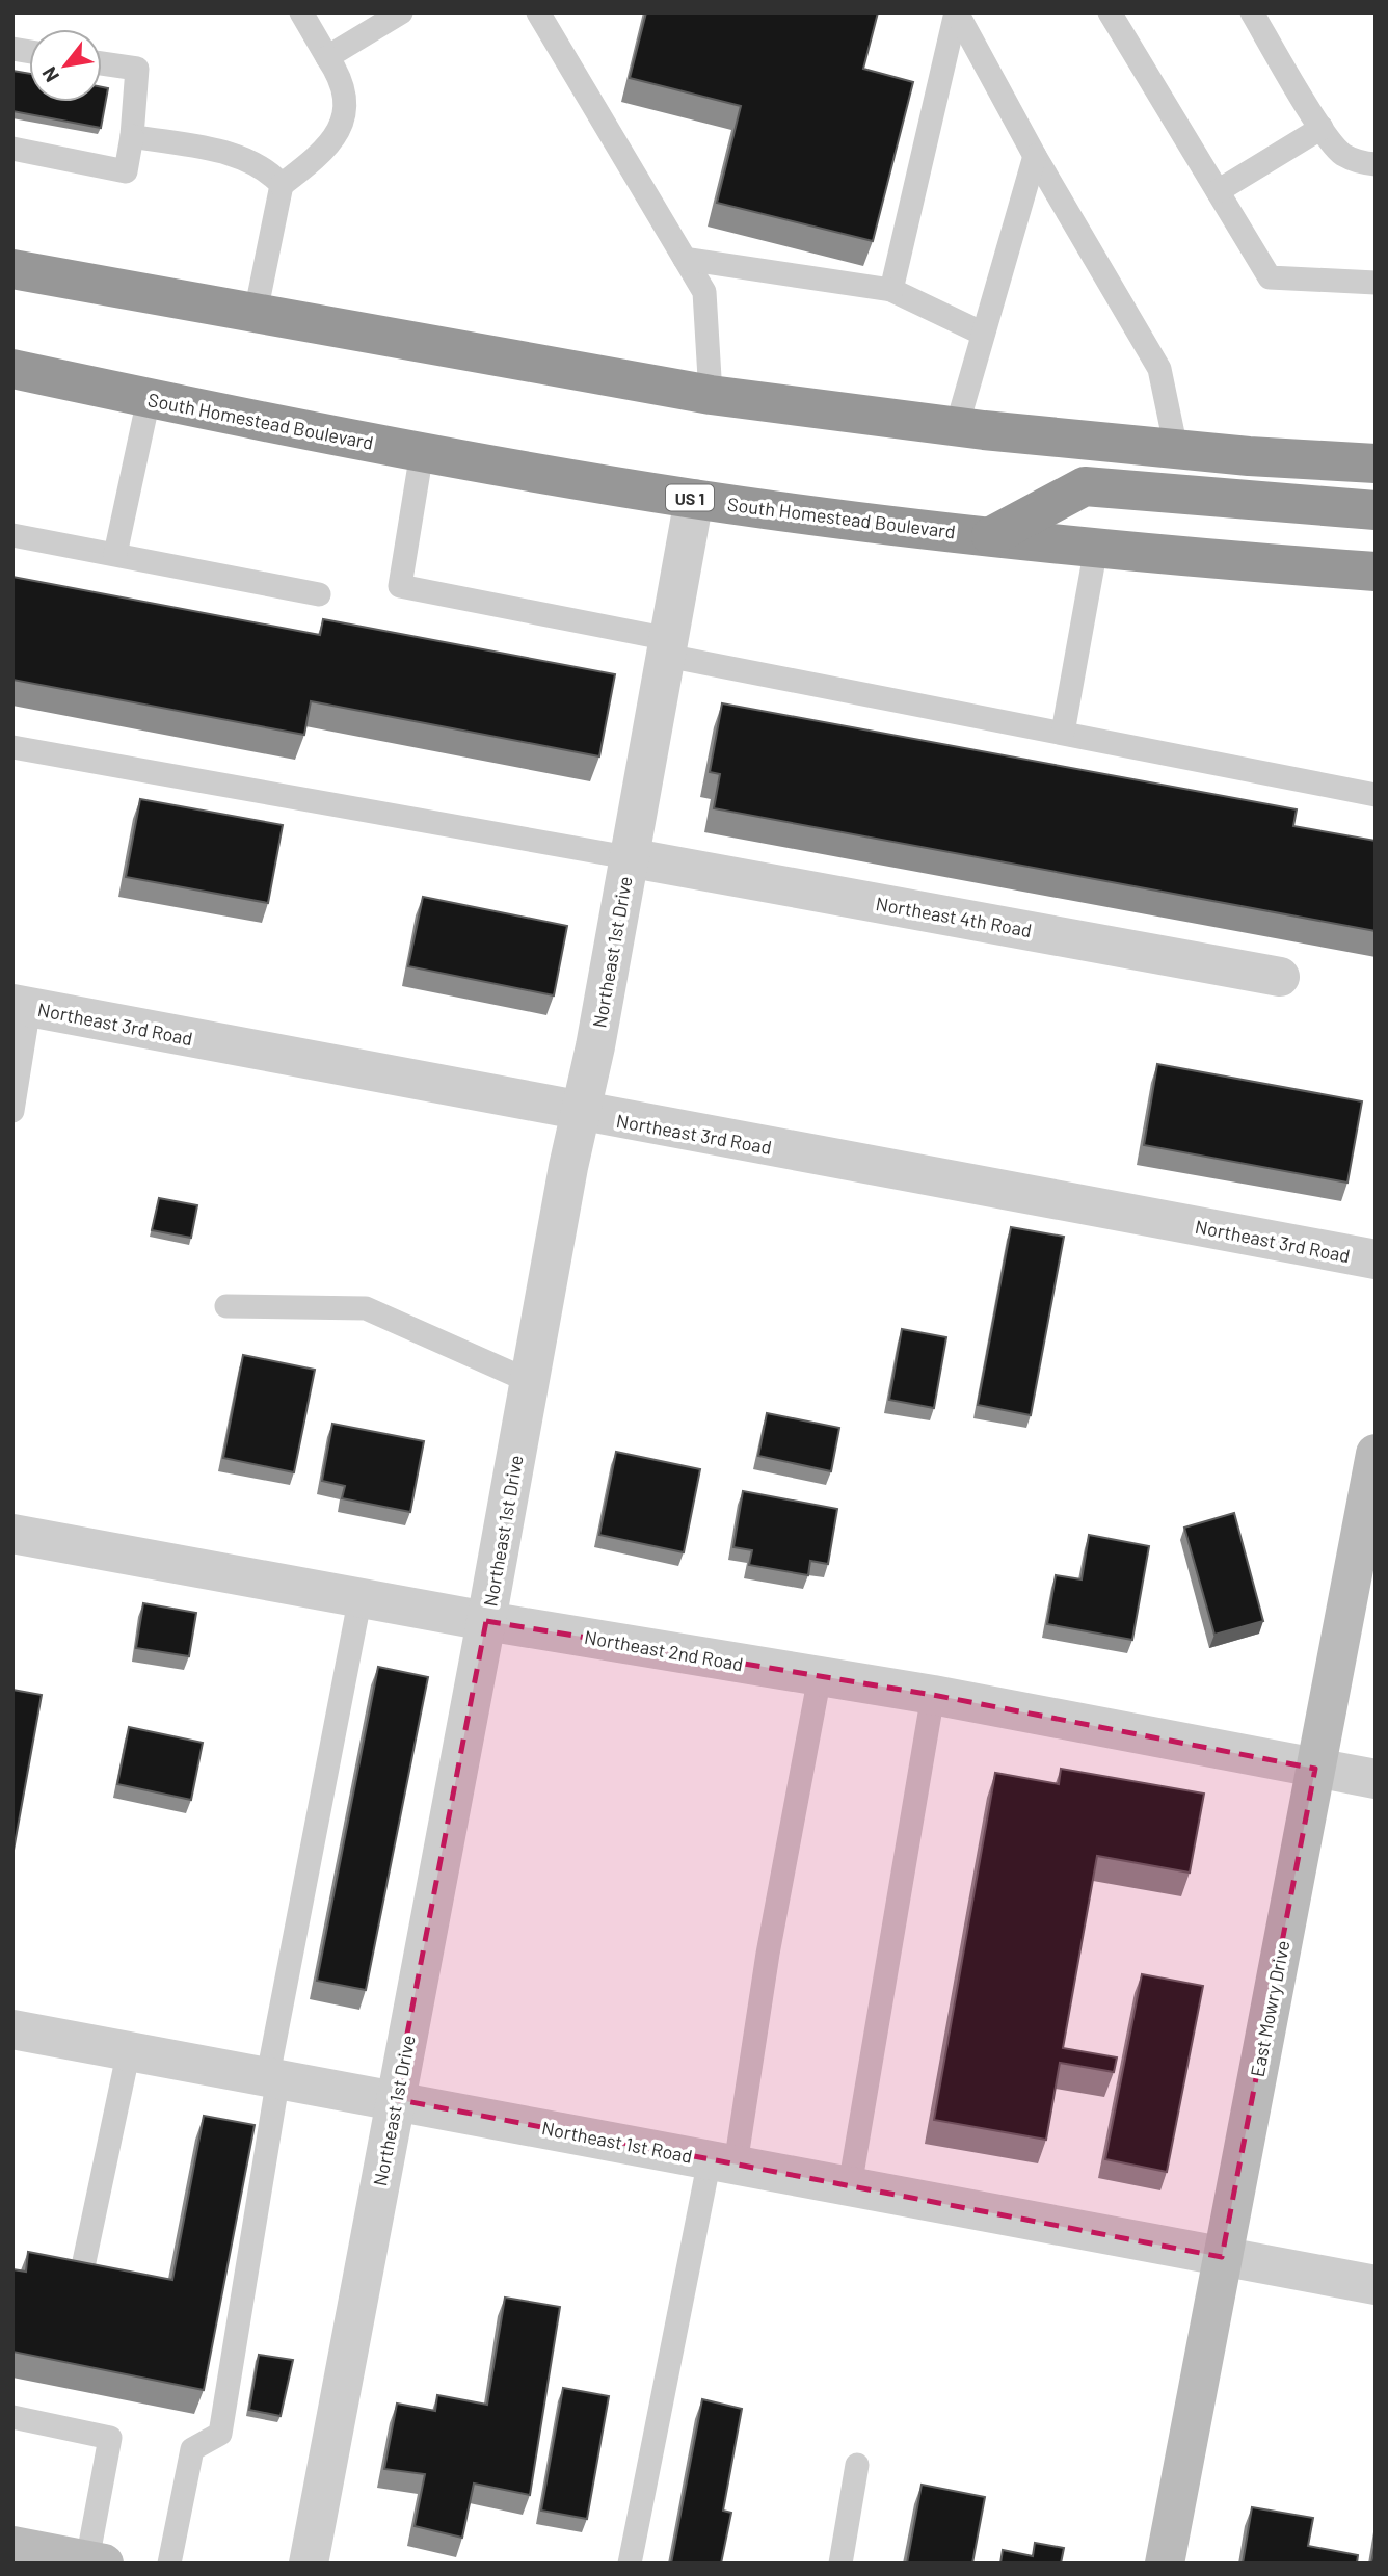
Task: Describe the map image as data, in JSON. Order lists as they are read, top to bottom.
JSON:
{
  "streets": {
    "highway": ["South Homestead Boulevard", "US 1"],
    "street": [
      "Northeast 4th Road",
      "Northeast 1st Drive",
      "Northeast 3rd Road",
      "Northeast 2nd Road",
      "East Mowry Drive",
      "Northeast 1st Road"
    ]
  },
  "crossings": [
    ["South Homestead Boulevard", "Northeast 1st Drive"],
    ["Northeast 4th Road", "Northeast 1st Drive"],
    ["Northeast 1st Drive", "Northeast 3rd Road"],
    ["Northeast 1st Drive", "Northeast 2nd Road"],
    ["Northeast 1st Drive", "Northeast 1st Road"],
    ["Northeast 2nd Road", "East Mowry Drive"],
    ["East Mowry Drive", "Northeast 1st Road"]
  ],
  "north": "bottom left"
}
